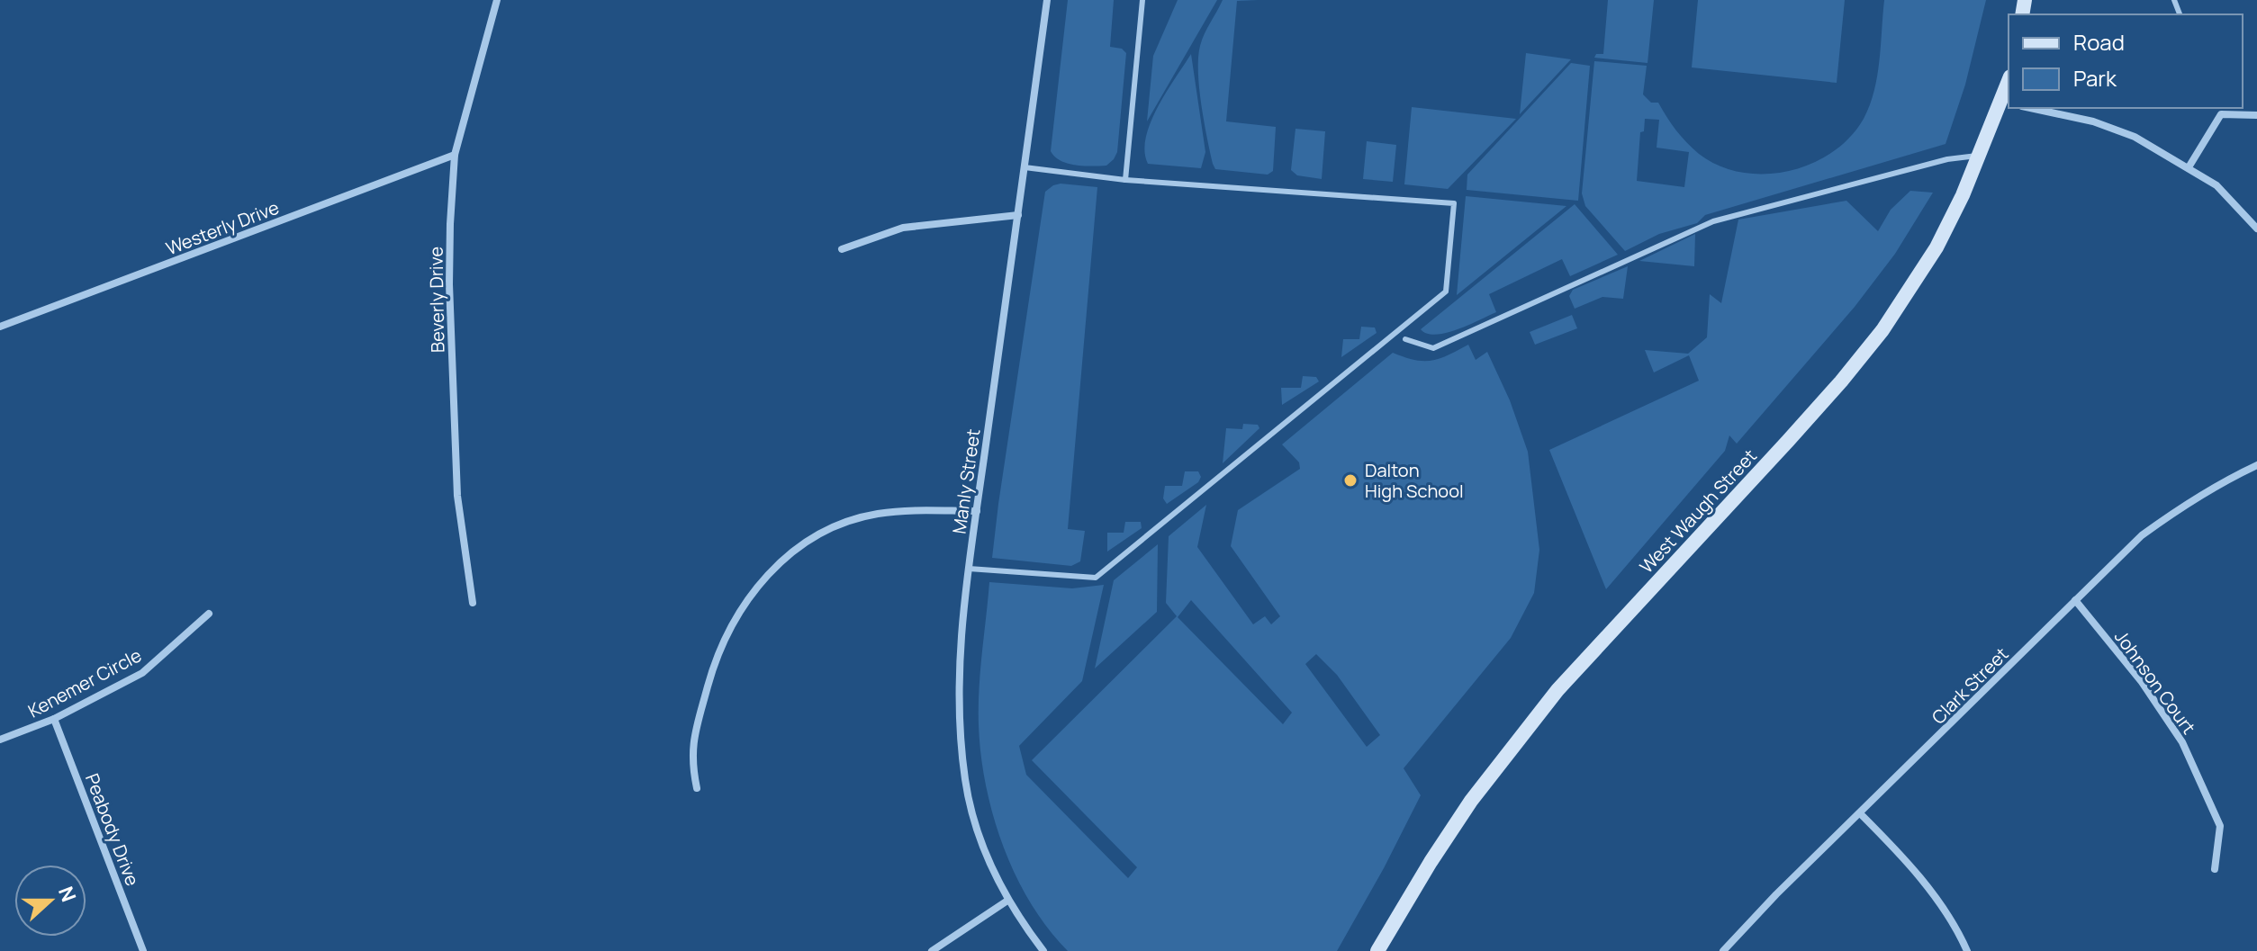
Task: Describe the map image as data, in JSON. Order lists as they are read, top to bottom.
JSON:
{
  "streets": {
    "street": [
      "Westerly Drive",
      "Beverly Drive",
      "Manly Street",
      "West Waugh Street",
      "Johnson Court",
      "Kenemer Circle",
      "Clark Street",
      "Peabody Drive"
    ]
  },
  "crossings": [
    ["Westerly Drive", "Beverly Drive"],
    ["Johnson Court", "Clark Street"],
    ["Kenemer Circle", "Peabody Drive"]
  ],
  "places": ["Dalton High School"],
  "legend": ["Road", "Park"],
  "north": "right"
}
